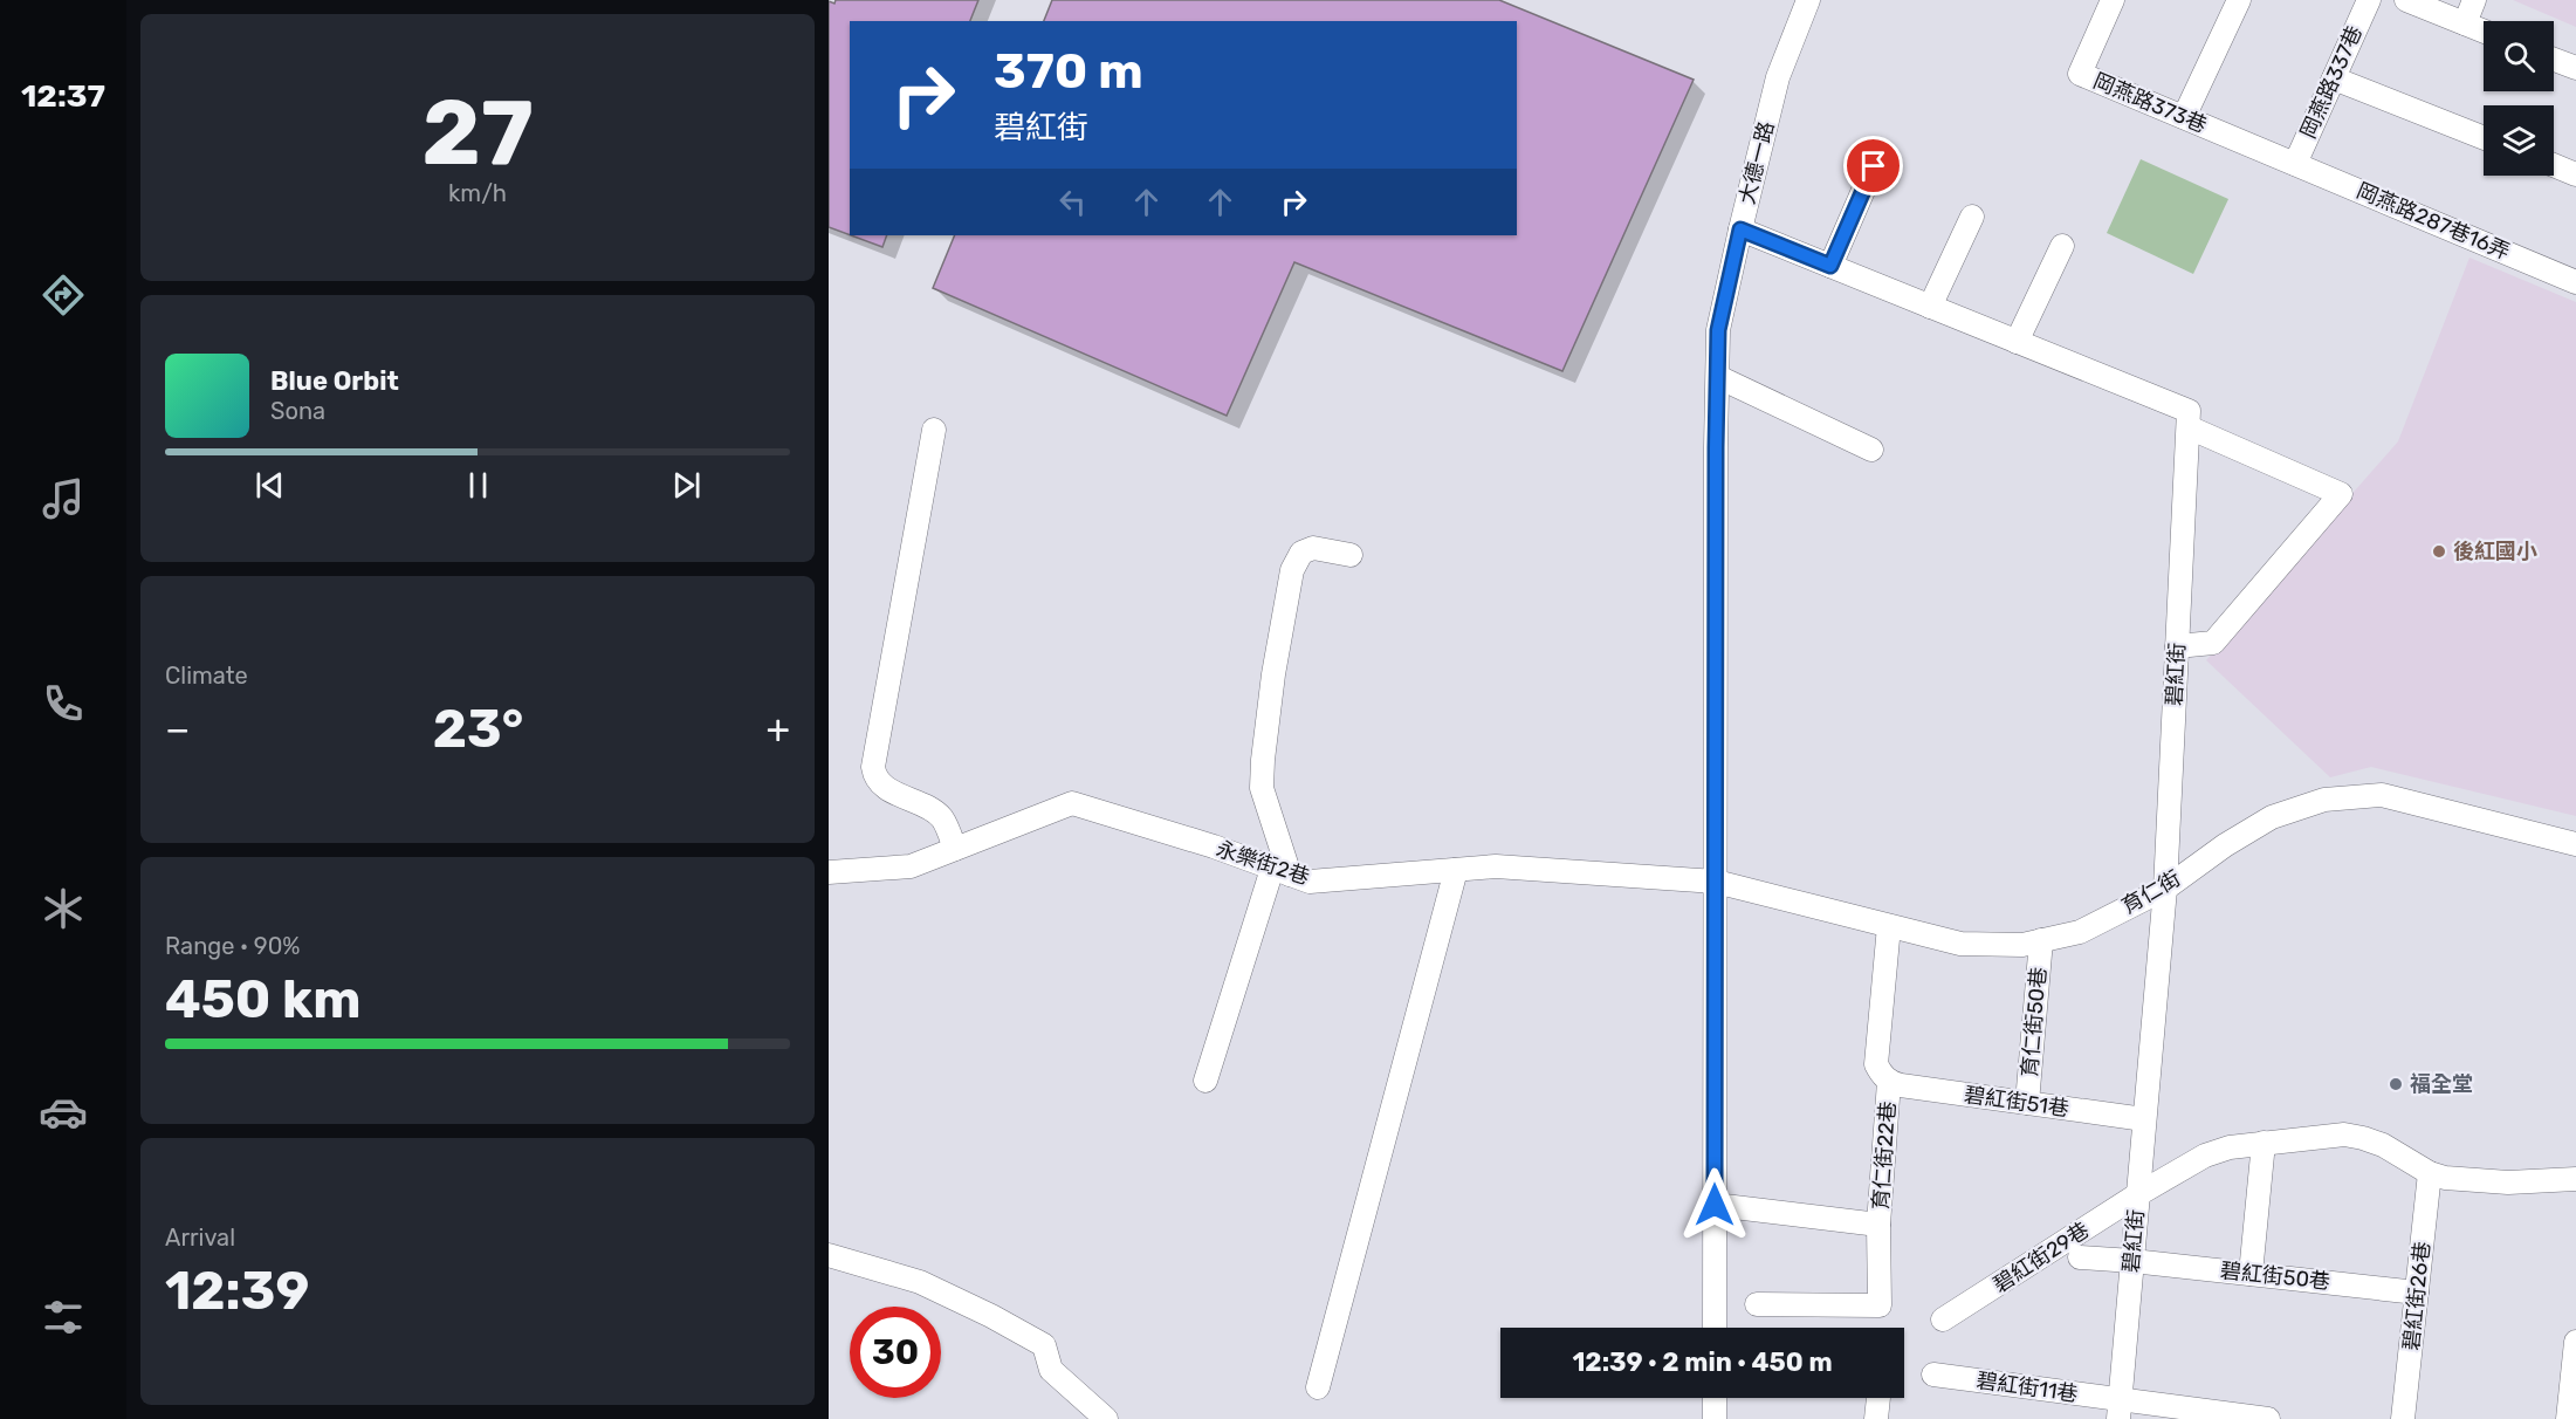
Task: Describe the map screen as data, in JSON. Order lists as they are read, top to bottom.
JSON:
{
  "streets": {
    "street": [
      "岡燕路337巷",
      "岡燕路373巷",
      "大德一路",
      "岡燕路287巷16弄",
      "碧紅街",
      "永樂街2巷",
      "育仁街",
      "育仁街50巷",
      "碧紅街51巷",
      "育仁街22巷",
      "碧紅街29巷",
      "碧紅街50巷",
      "碧紅街26巷",
      "碧紅街11巷"
    ]
  },
  "crossings": [
    ["岡燕路337巷", "岡燕路373巷"],
    ["岡燕路337巷", "岡燕路287巷16弄"],
    ["岡燕路373巷", "岡燕路287巷16弄"],
    ["大德一路", "永樂街2巷"],
    ["大德一路", "育仁街"],
    ["碧紅街", "育仁街"],
    ["碧紅街", "碧紅街51巷"],
    ["碧紅街", "碧紅街29巷"],
    ["碧紅街", "碧紅街50巷"],
    ["碧紅街", "碧紅街11巷"],
    ["永樂街2巷", "育仁街"],
    ["育仁街", "育仁街50巷"],
    ["育仁街", "育仁街22巷"],
    ["育仁街50巷", "碧紅街51巷"],
    ["碧紅街51巷", "育仁街22巷"],
    ["碧紅街29巷", "碧紅街26巷"],
    ["碧紅街50巷", "碧紅街26巷"]
  ],
  "places": ["後紅國小", "福全堂"],
  "page": {
    "tabs": "12:37",
    "tile": [
      ["27", "km/h"],
      "Climate",
      ["Range · 90%", "450 km"],
      ["Arrival", "12:39"]
    ],
    "turn": ["370 m", "碧紅街"],
    "song": ["Blue Orbit", "Sona"],
    "heat": ["−", "23°", "+"],
    "limit": "30",
    "trip": "12:39 · 2 min · 450 m"
  }
}
